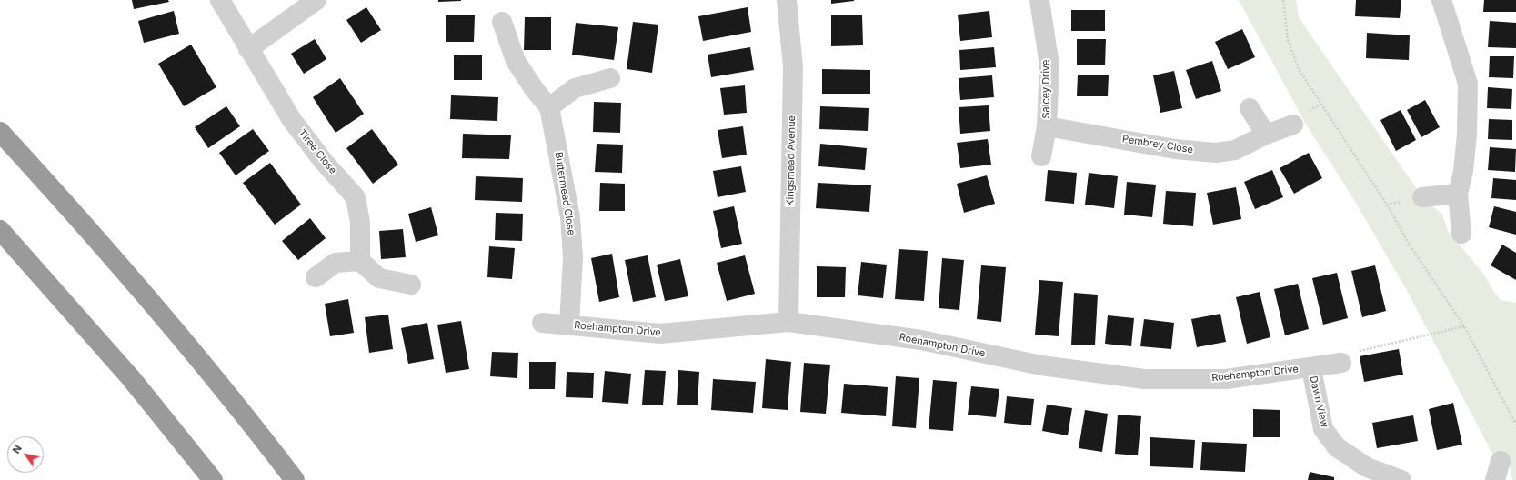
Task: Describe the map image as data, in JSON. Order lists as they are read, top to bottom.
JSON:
{
  "streets": {
    "street": [
      "Salcey Drive",
      "Pembrey Close",
      "Tiree Close",
      "Kingsmead Avenue",
      "Buttermead Close",
      "Roehampton Drive",
      "Dawn View"
    ]
  },
  "crossings": [
    ["Salcey Drive", "Pembrey Close"],
    ["Kingsmead Avenue", "Roehampton Drive"],
    ["Buttermead Close", "Roehampton Drive"],
    ["Roehampton Drive", "Dawn View"]
  ],
  "north": "top left"
}
